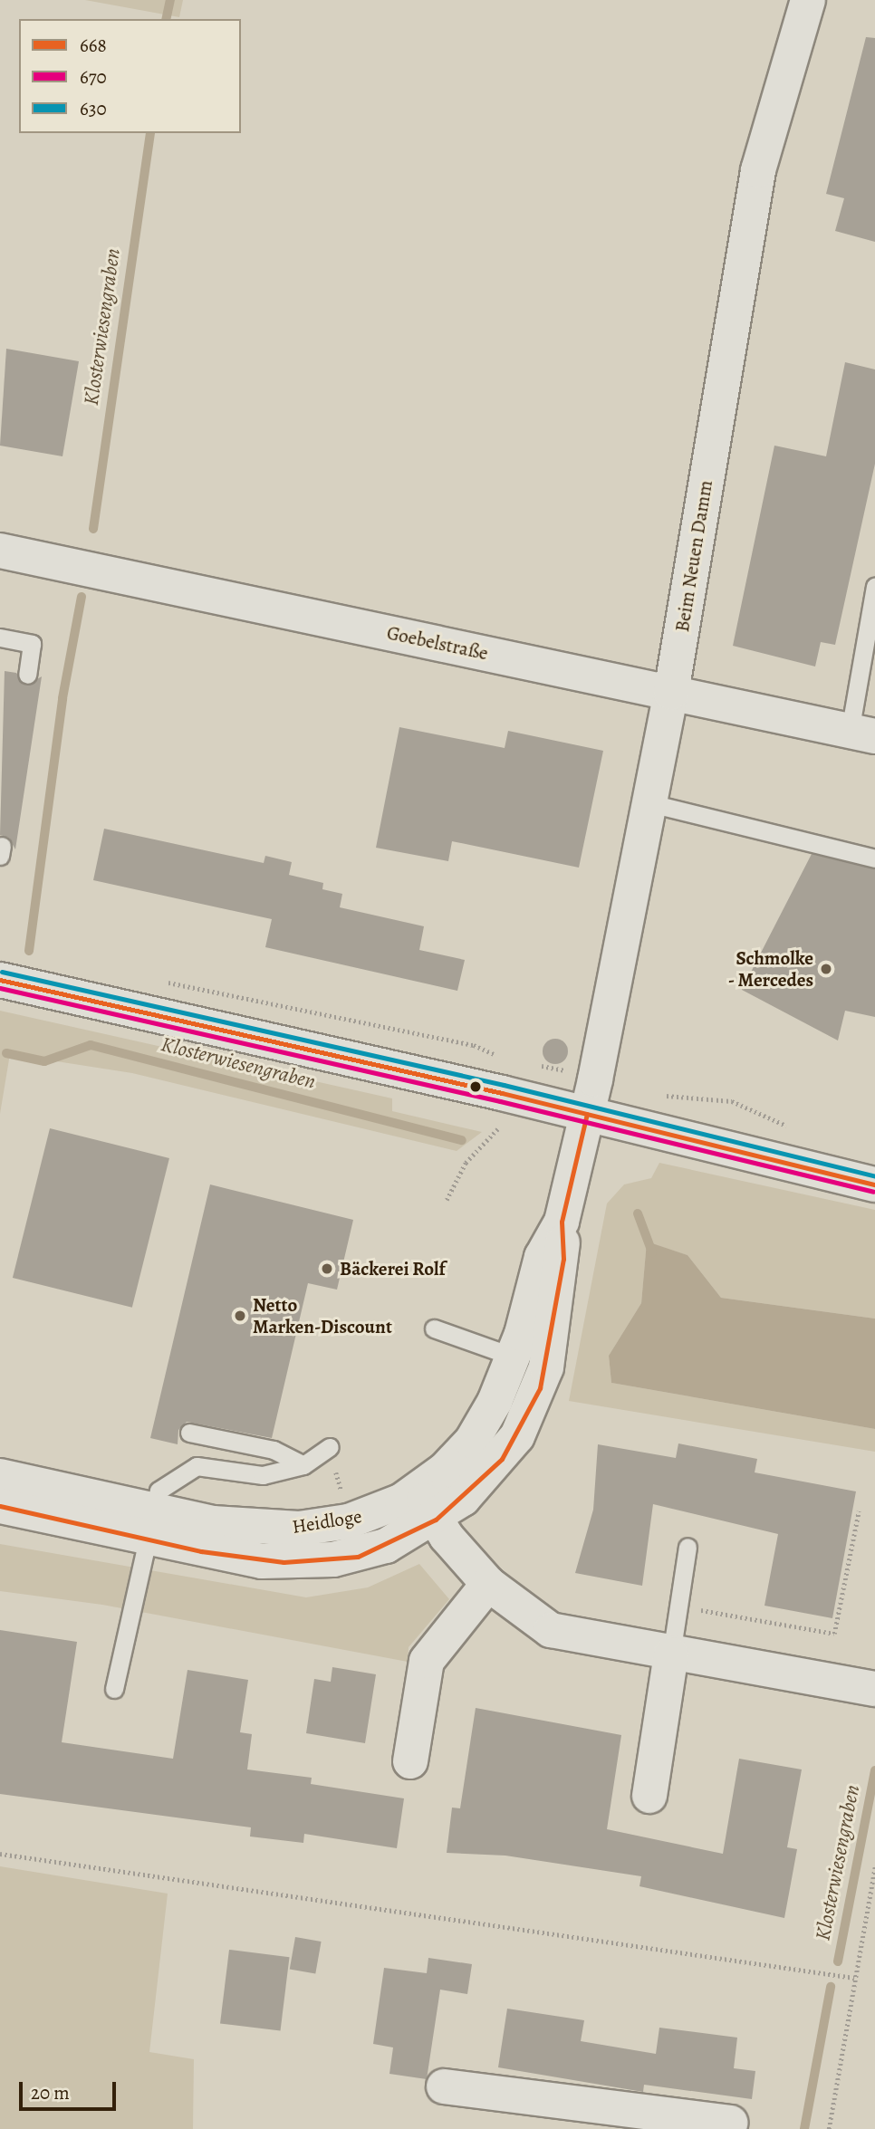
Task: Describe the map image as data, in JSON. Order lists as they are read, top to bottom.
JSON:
{
  "streets": {
    "street": ["Beim Neuen Damm", "Goebelstraße", "Heidloge"]
  },
  "crossings": [
    ["Beim Neuen Damm", "Goebelstraße"],
    ["Beim Neuen Damm", "Heidloge"]
  ],
  "water": ["Klosterwiesengraben"],
  "places": ["Schmolke - Mercedes", "Bäckerei Rolf", "Netto Marken-Discount"],
  "lines": ["transit line 630", "transit line 668", "transit line 670"],
  "legend": ["668", "670", "630"],
  "scale_bar": "20 m"
}
